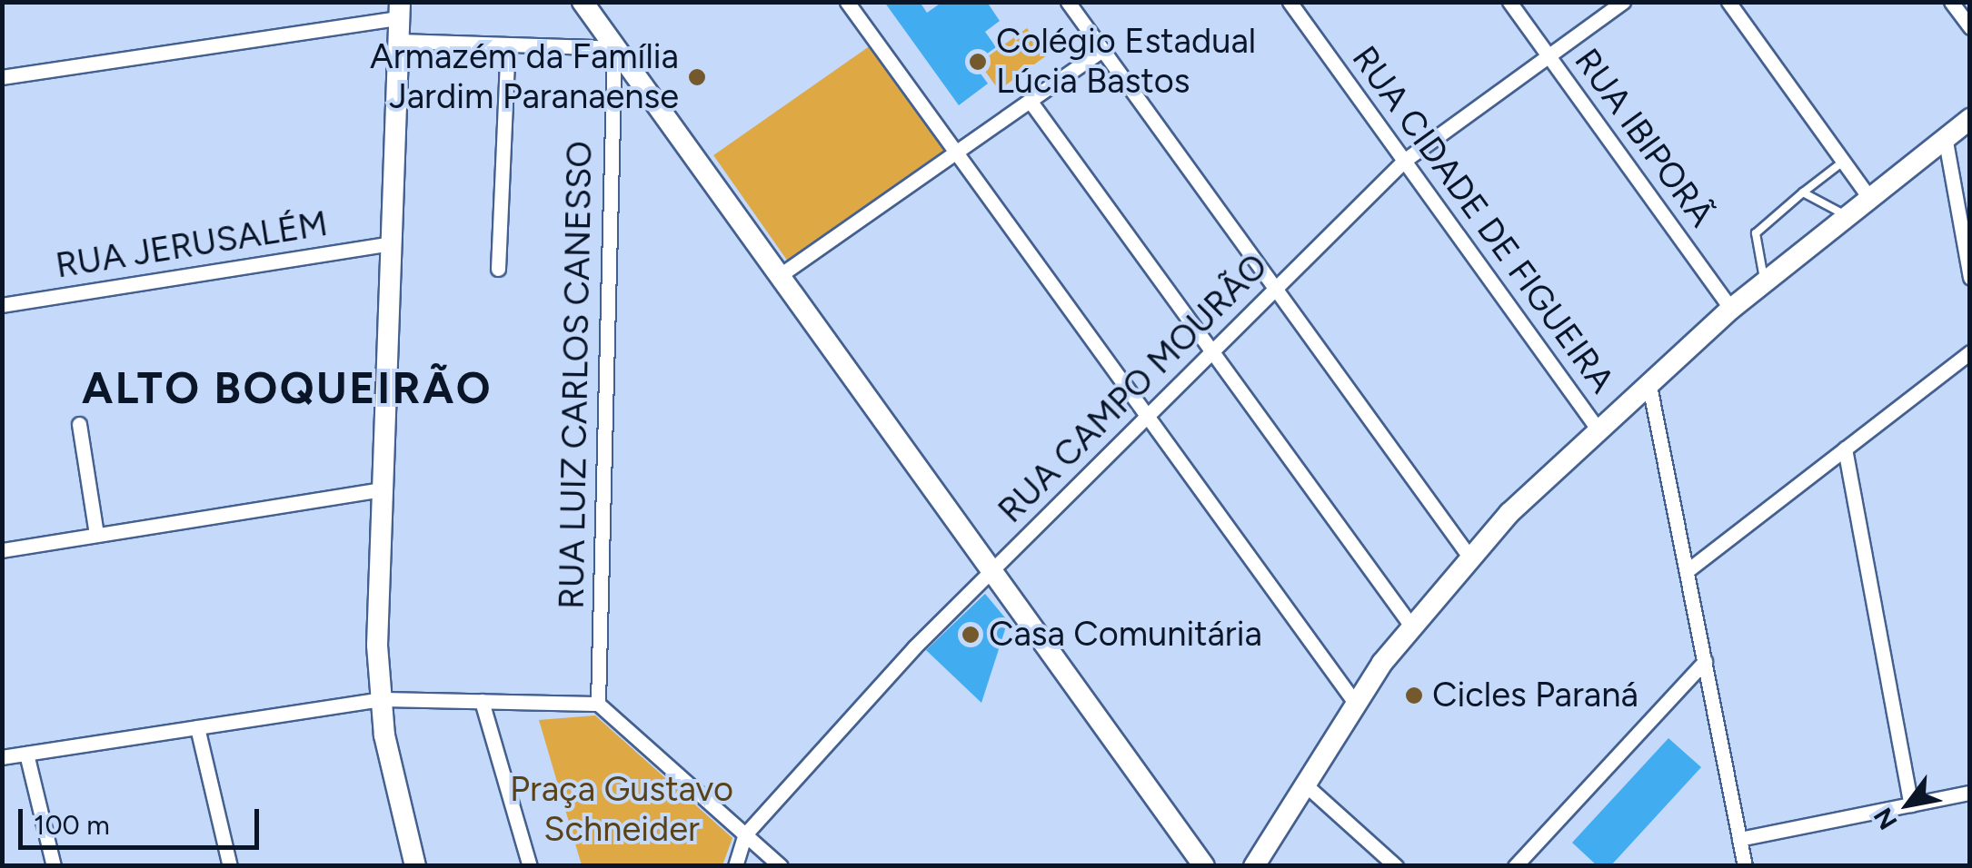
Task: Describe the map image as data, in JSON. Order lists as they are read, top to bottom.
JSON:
{
  "streets": {
    "street": [
      "RUA IBIPORÃ",
      "RUA CIDADE DE FIGUEIRA",
      "RUA JERUSALÉM",
      "RUA LUIZ CARLOS CANESSO",
      "RUA CAMPO MOURÃO"
    ]
  },
  "crossings": [
    ["RUA IBIPORÃ", "RUA CAMPO MOURÃO"],
    ["RUA CIDADE DE FIGUEIRA", "RUA CAMPO MOURÃO"]
  ],
  "districts": ["ALTO BOQUEIRÃO"],
  "parks": ["Praça Gustavo Schneider"],
  "places": [
    "Colégio Estadual Lúcia Bastos",
    "Armazém da Família Jardim Paranaense",
    "Casa Comunitária",
    "Cicles Paraná"
  ],
  "scale_bar": "100 m",
  "north": "bottom left"
}
